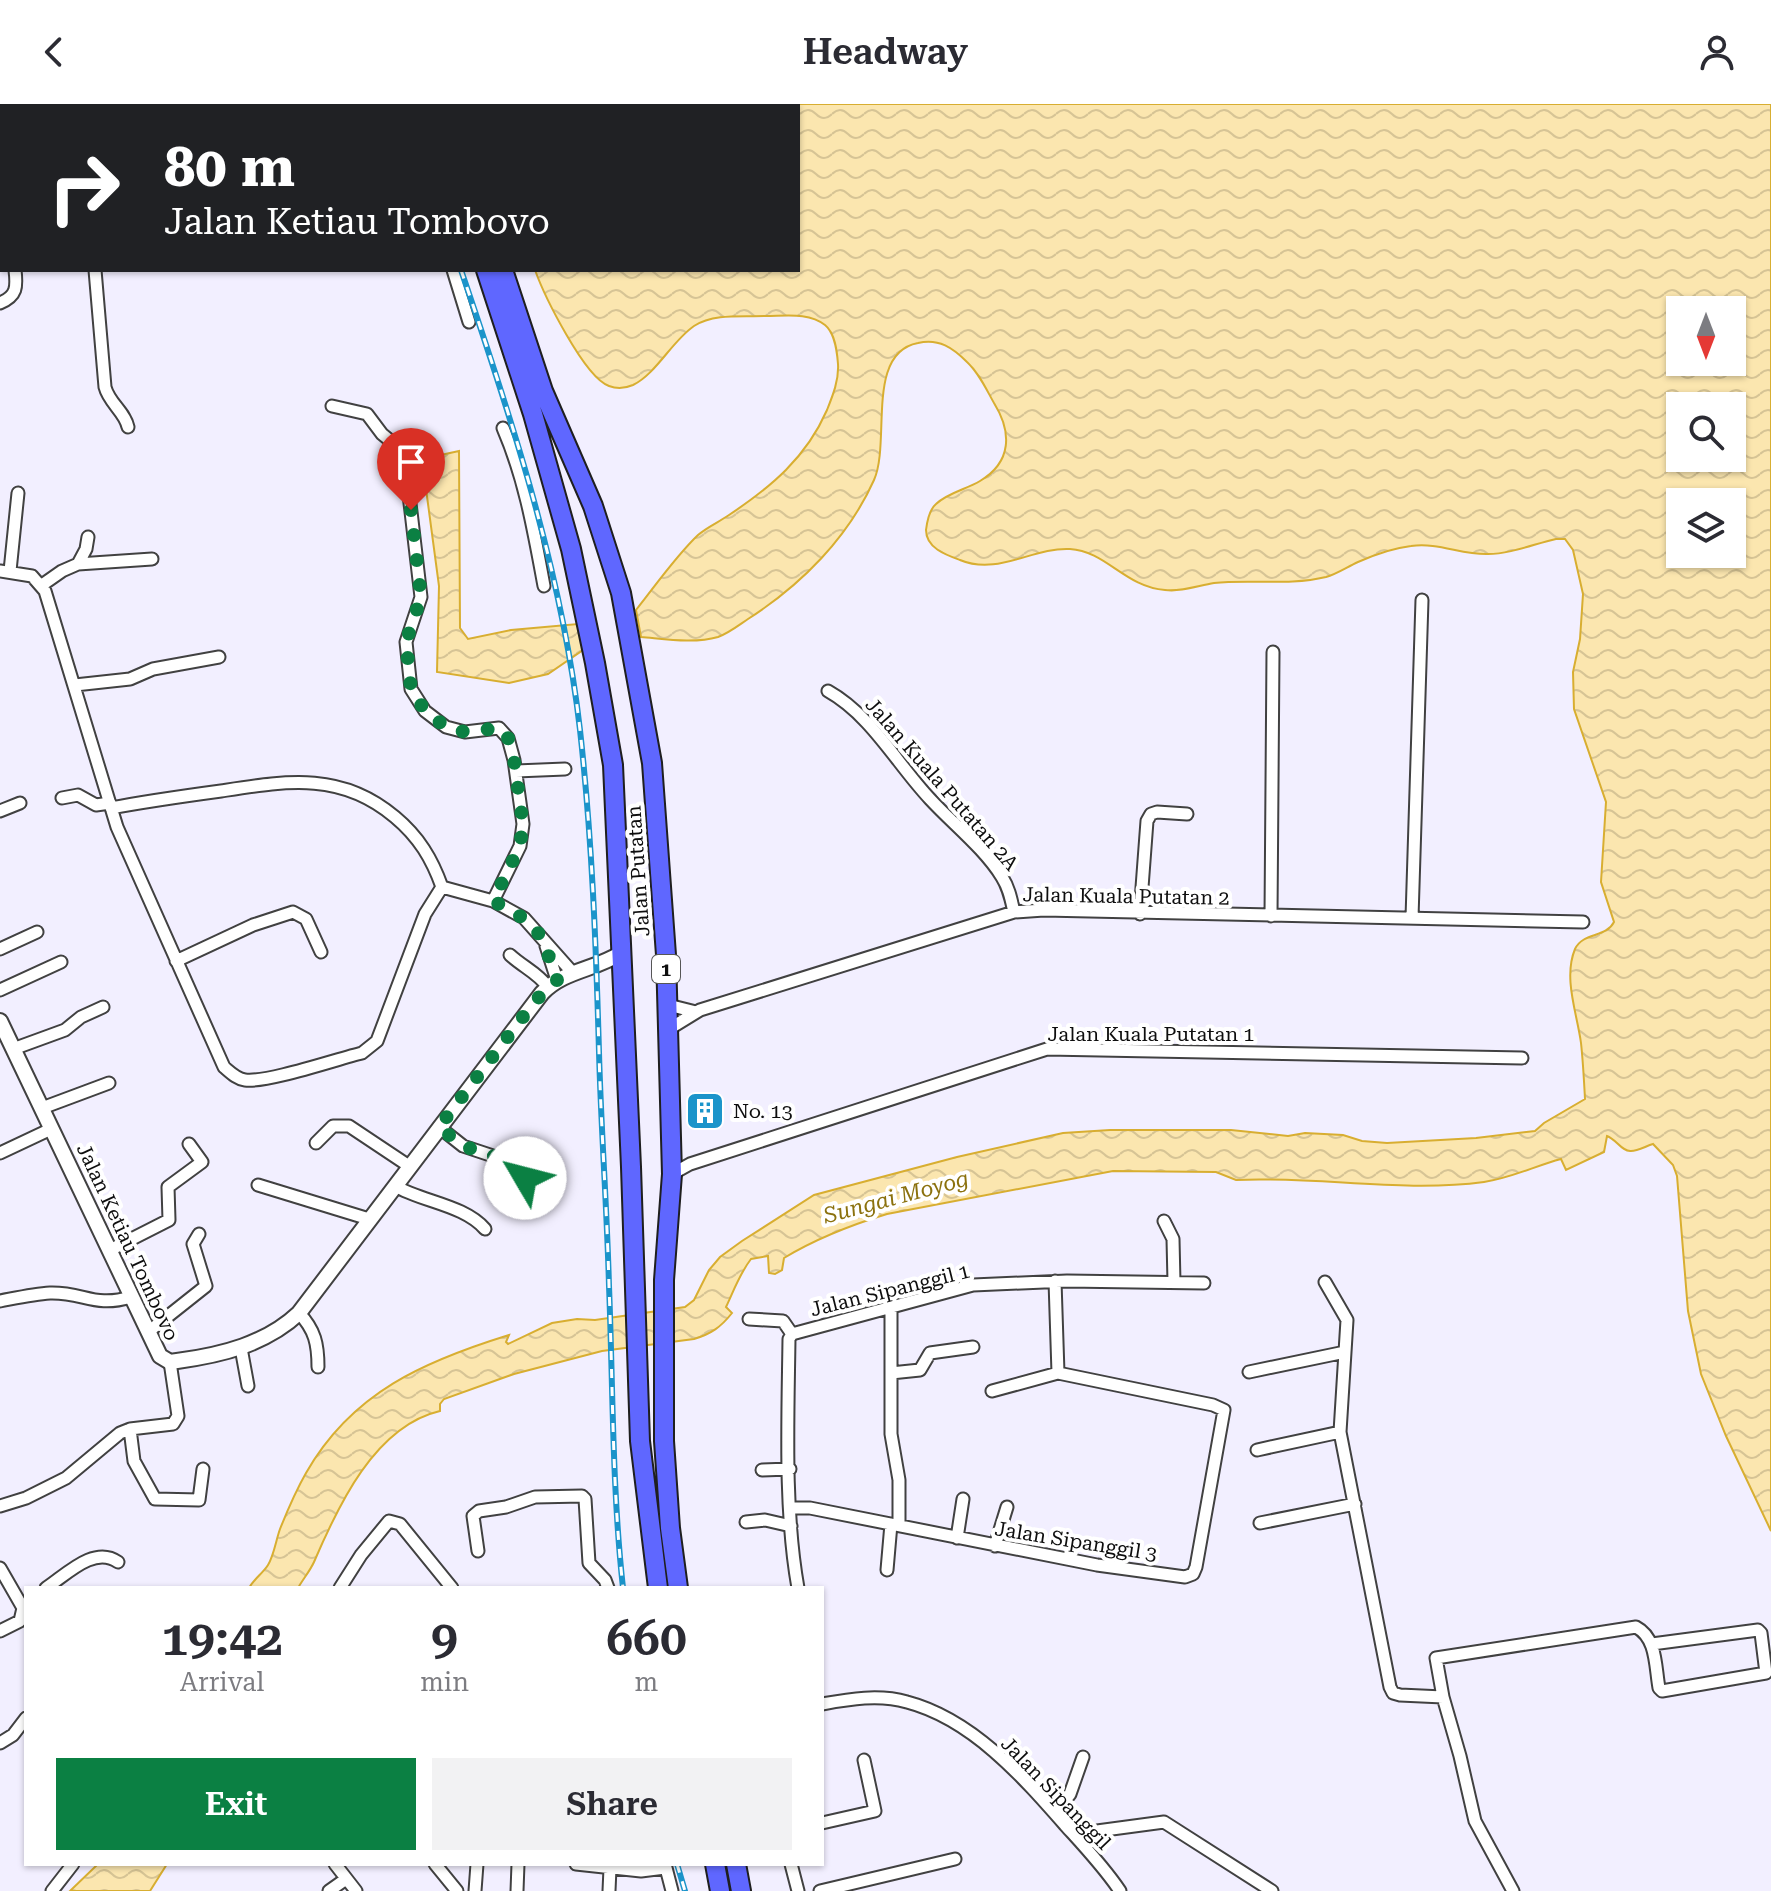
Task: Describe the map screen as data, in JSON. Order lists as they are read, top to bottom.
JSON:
{
  "streets": {
    "highway": ["Jalan Putatan", "1"],
    "street": [
      "Jalan Kuala Putatan 2A",
      "Jalan Kuala Putatan 2",
      "Jalan Kuala Putatan 1",
      "Jalan Ketiau Tombovo",
      "Jalan Sipanggil 1",
      "Jalan Sipanggil 3",
      "Jalan Sipanggil"
    ]
  },
  "crossings": [
    ["Jalan Kuala Putatan 2A", "Jalan Kuala Putatan 2"],
    ["Jalan Putatan", "Jalan Kuala Putatan 2"],
    ["Jalan Putatan", "Jalan Kuala Putatan 1"],
    ["Jalan Putatan", "Jalan Ketiau Tombovo"],
    ["Jalan Sipanggil 1", "Jalan Sipanggil 3"]
  ],
  "water": ["Sungai Moyog"],
  "places": {
    "building": ["No. 13"]
  },
  "north": "bottom",
  "page": {
    "header": "Headway",
    "turn": ["80 m", "Jalan Ketiau Tombovo"],
    "eta": [
      "19:42",
      "Arrival",
      "9",
      "min",
      "660",
      "m"
    ],
    "buttons": ["Exit", "Share"]
  }
}
